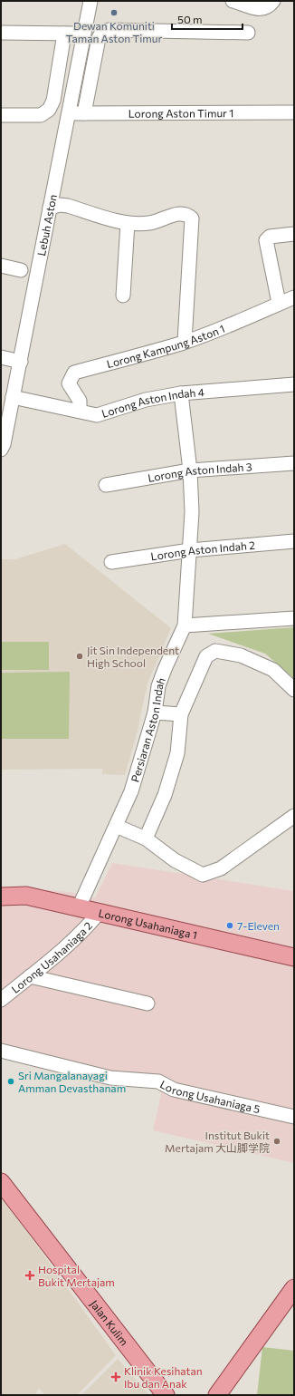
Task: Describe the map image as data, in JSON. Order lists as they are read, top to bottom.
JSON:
{
  "streets": {
    "main road": ["Lorong Usahaniaga 1", "Jalan Kulim"],
    "street": [
      "Lorong Aston Timur 1",
      "Lebuh Aston",
      "Lorong Kampung Aston 1",
      "Lorong Aston Indah 4",
      "Lorong Aston Indah 3",
      "Lorong Aston Indah 2",
      "Persiaran Aston Indah",
      "Lorong Usahaniaga 2",
      "Lorong Usahaniaga 5"
    ]
  },
  "crossings": [
    ["Lorong Aston Timur 1", "Lebuh Aston"],
    ["Lebuh Aston", "Lorong Aston Indah 4"],
    ["Lorong Kampung Aston 1", "Lorong Aston Indah 4"],
    ["Lorong Aston Indah 4", "Persiaran Aston Indah"],
    ["Lorong Aston Indah 3", "Persiaran Aston Indah"],
    ["Lorong Aston Indah 2", "Persiaran Aston Indah"],
    ["Persiaran Aston Indah", "Lorong Usahaniaga 1"],
    ["Lorong Usahaniaga 1", "Lorong Usahaniaga 2"]
  ],
  "places": {
    "other": [
      "Dewan Komuniti Taman Aston Timur",
      "Jit Sin Independent High School",
      "7-Eleven",
      "Sri Mangalanayagi Amman Devasthanam",
      "Institut Bukit Mertajam 大山脚学院"
    ],
    "health": ["Hospital Bukit Mertajam", "Klinik Kesihatan Ibu dan Anak"]
  },
  "scale_bar": "50 m"
}
